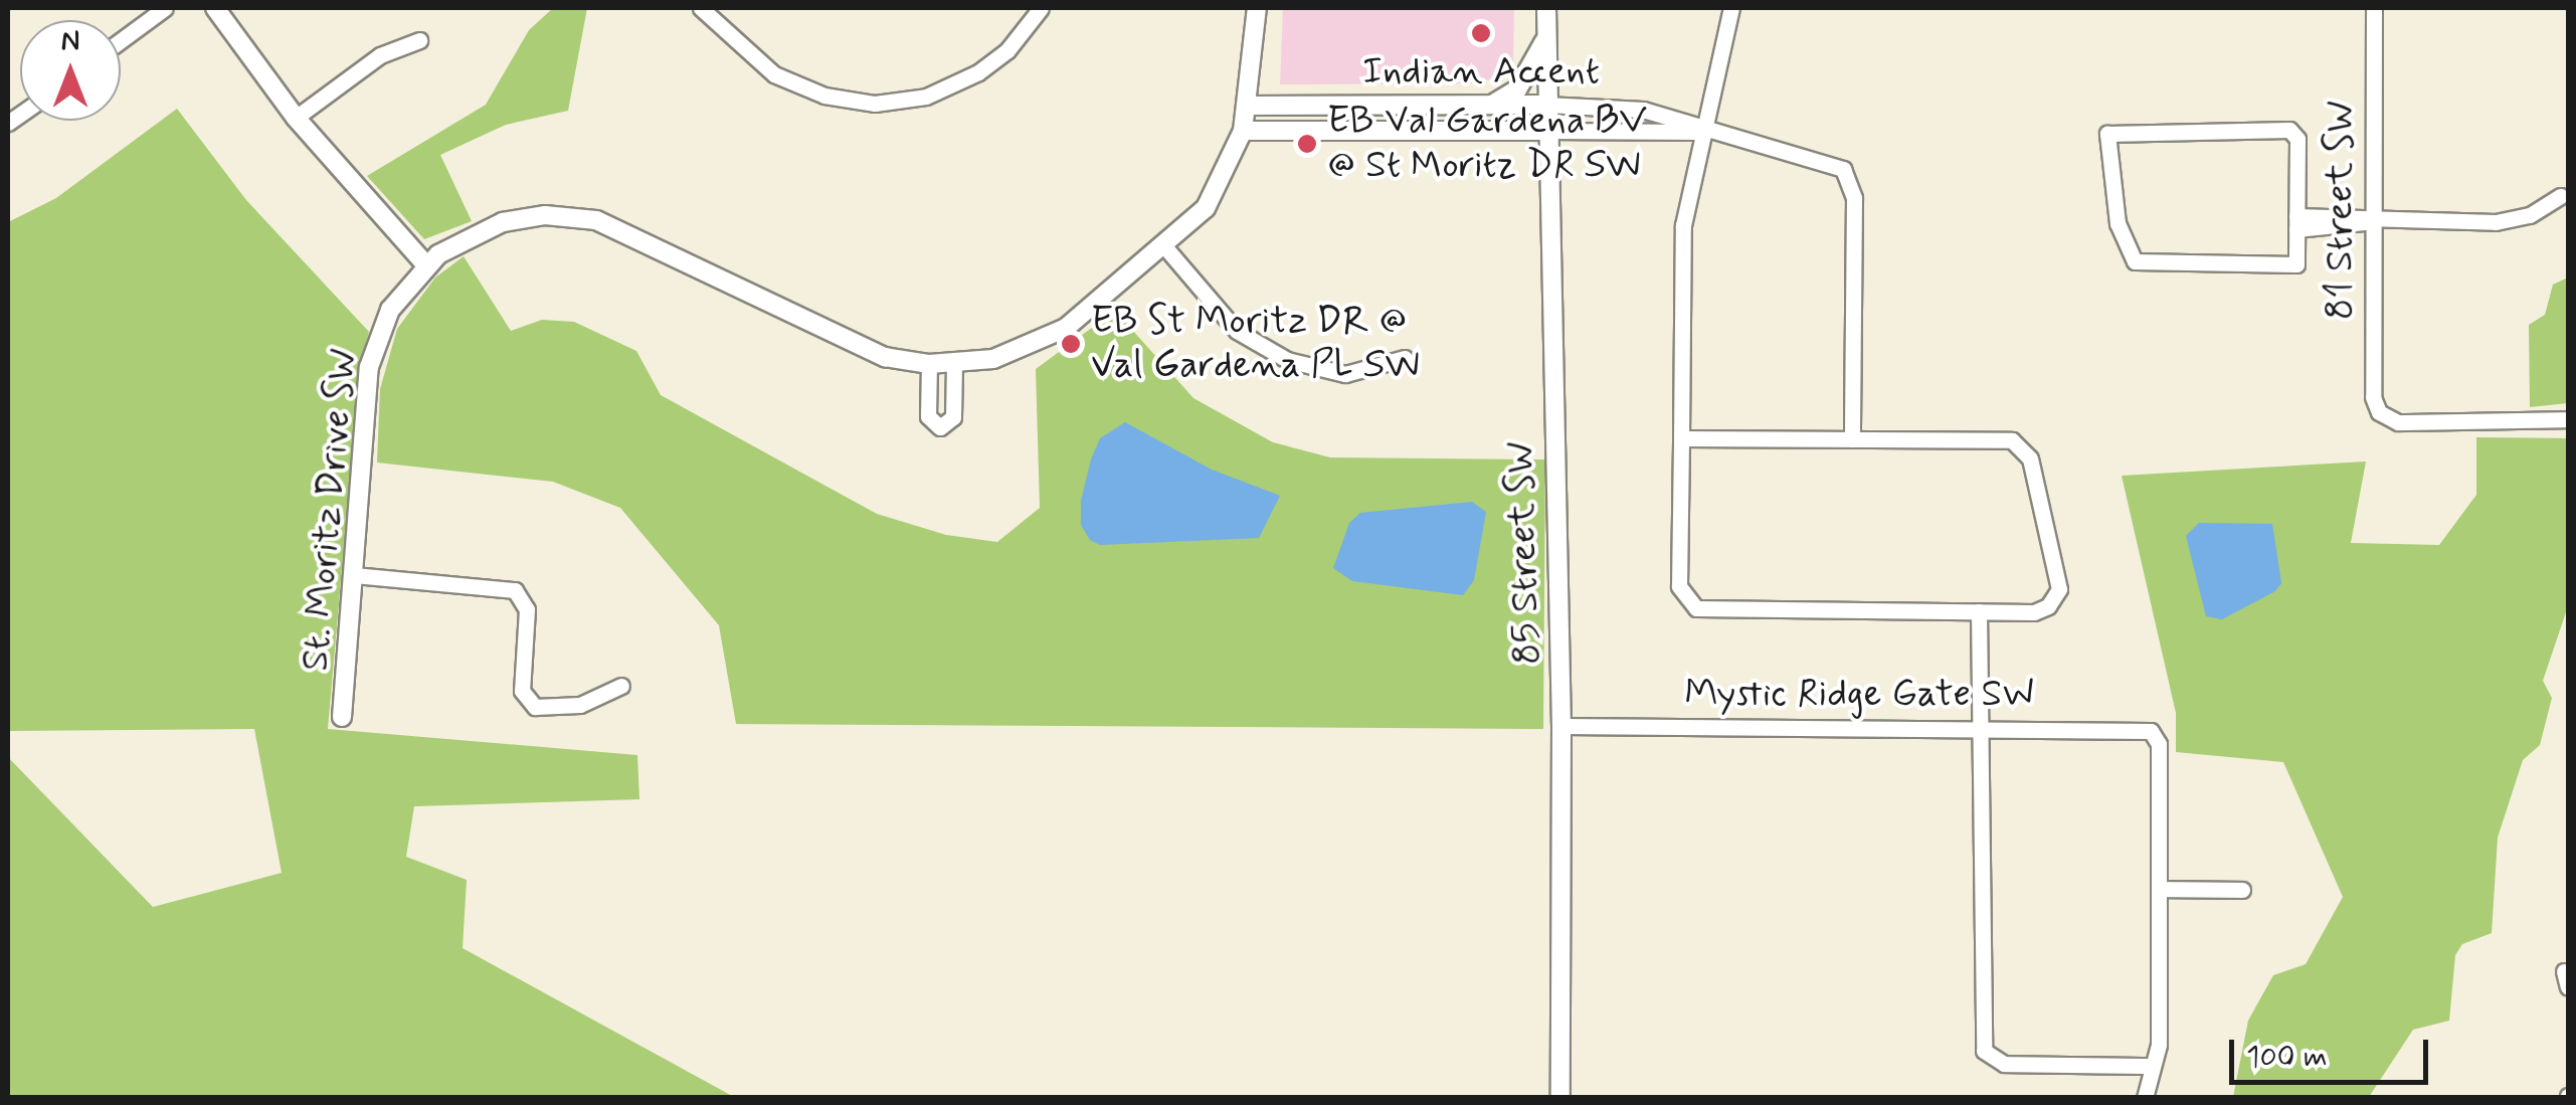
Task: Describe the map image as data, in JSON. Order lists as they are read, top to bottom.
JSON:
{
  "streets": {
    "street": [
      "81 Street SW",
      "St. Moritz Drive SW",
      "85 Street SW",
      "Mystic Ridge Gate SW"
    ]
  },
  "crossings": [
    ["85 Street SW", "Mystic Ridge Gate SW"]
  ],
  "places": ["Indian Accent", "EB Val Gardena BV @ St Moritz DR SW", "EB St Moritz DR @ Val Gardena PL SW"],
  "scale_bar": "100 m",
  "north": "top"
}
